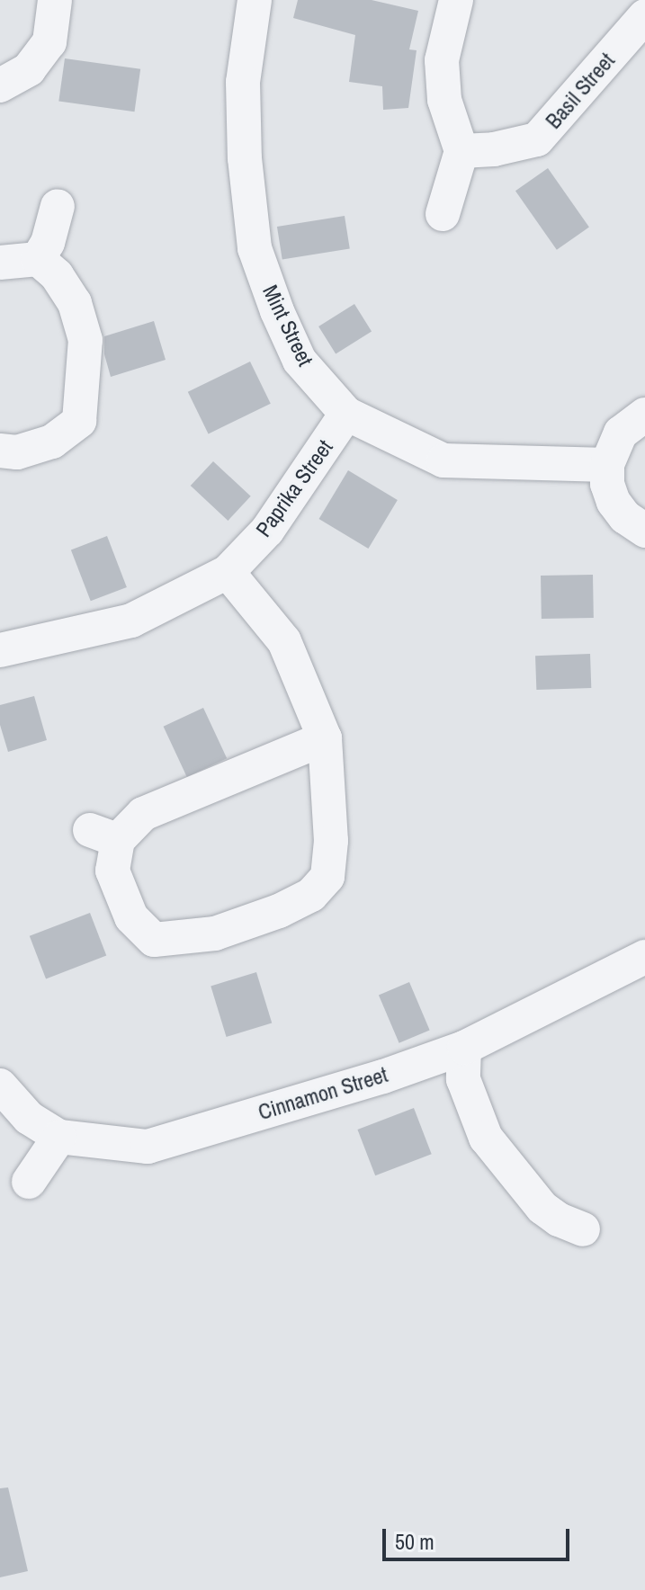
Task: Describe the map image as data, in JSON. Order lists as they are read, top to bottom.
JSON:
{
  "streets": {
    "street": [
      "Basil Street",
      "Mint Street",
      "Paprika Street",
      "Cinnamon Street"
    ]
  },
  "crossings": [
    ["Mint Street", "Paprika Street"]
  ],
  "scale_bar": "50 m"
}
